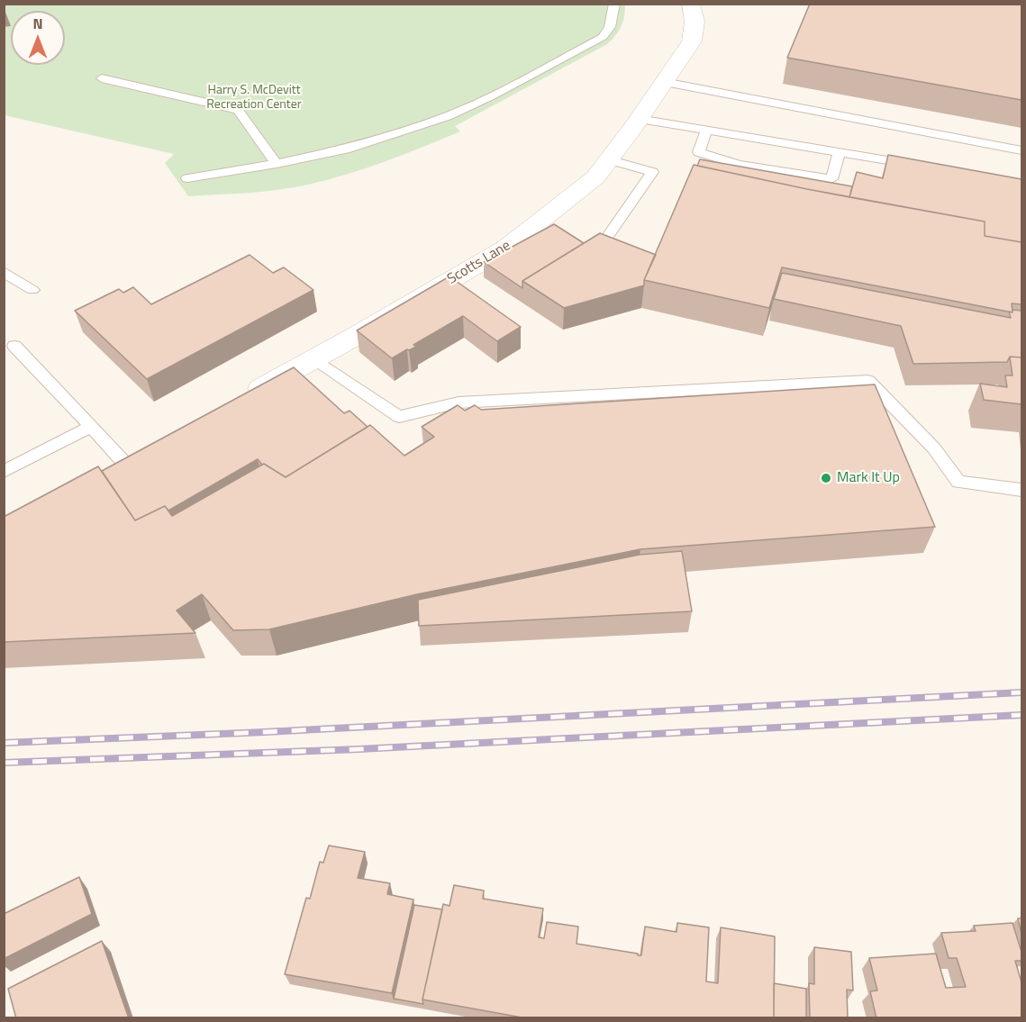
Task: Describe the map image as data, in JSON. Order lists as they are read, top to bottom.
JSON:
{
  "streets": {
    "street": ["Scotts Lane"]
  },
  "parks": ["Harry S. McDevitt Recreation Center"],
  "places": ["Mark It Up"],
  "north": "top"
}
